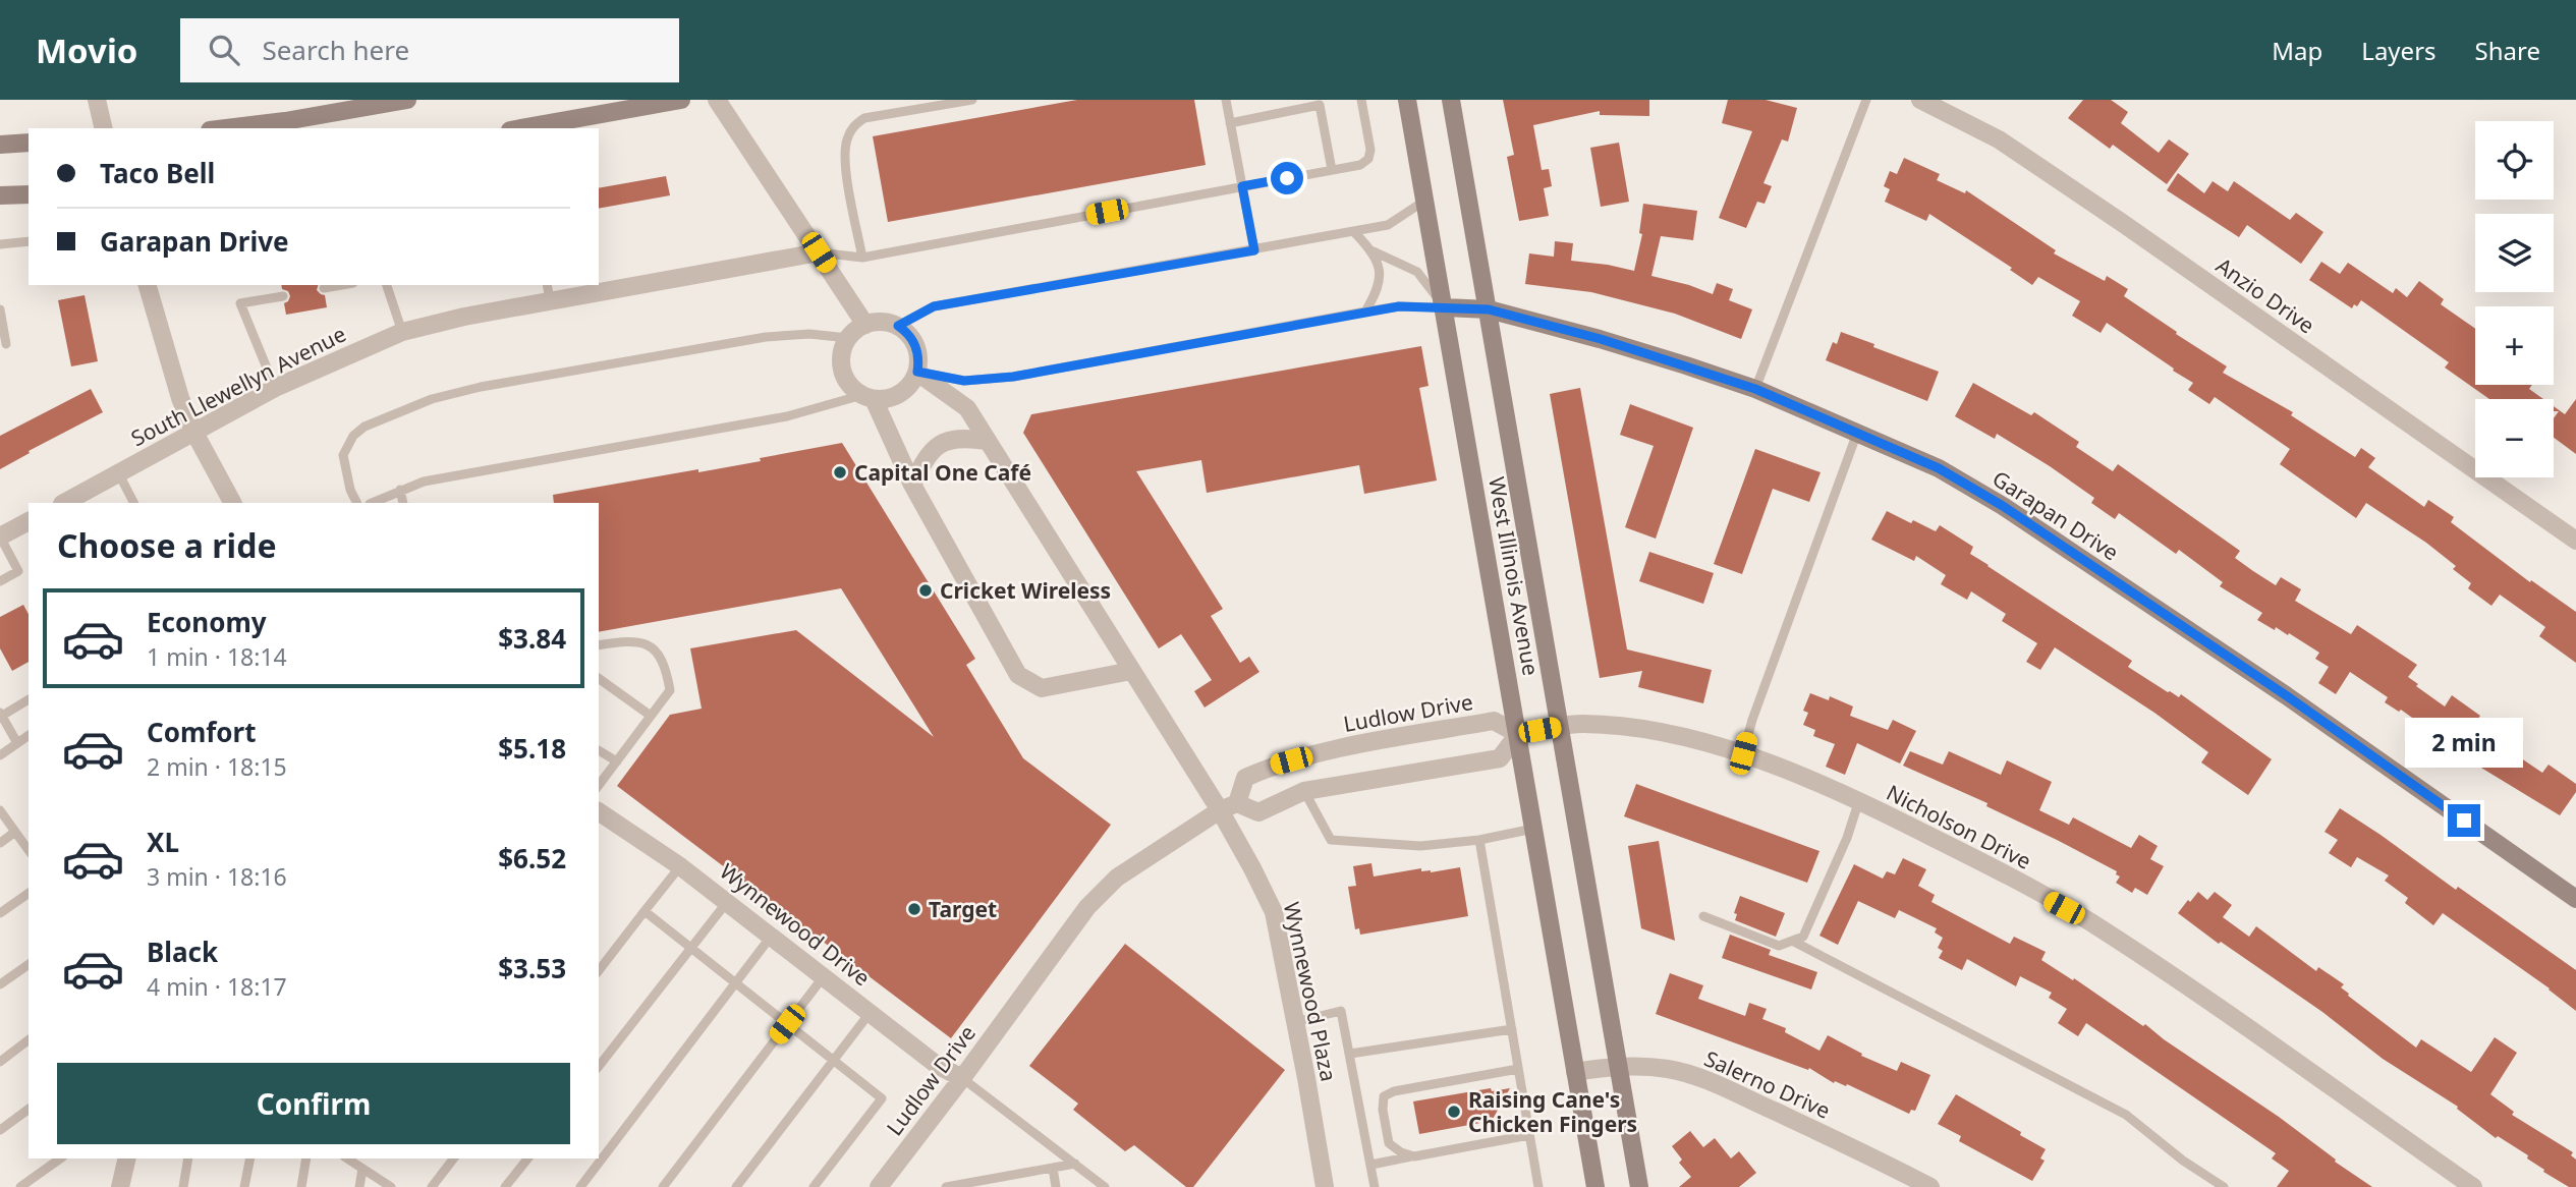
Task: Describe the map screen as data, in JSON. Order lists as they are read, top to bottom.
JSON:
{
  "streets": {
    "main road": ["Garapan Drive", "West Illinois Avenue"],
    "street": [
      "Anzio Drive",
      "South Llewellyn Avenue",
      "Ludlow Drive",
      "Nicholson Drive",
      "Wynnewood Drive",
      "Wynnewood Plaza",
      "Salerno Drive"
    ]
  },
  "crossings": [
    ["Garapan Drive", "West Illinois Avenue"],
    ["West Illinois Avenue", "Ludlow Drive"],
    ["West Illinois Avenue", "Nicholson Drive"],
    ["West Illinois Avenue", "Salerno Drive"],
    ["Ludlow Drive", "Nicholson Drive"],
    ["Ludlow Drive", "Wynnewood Drive"],
    ["Ludlow Drive", "Wynnewood Plaza"]
  ],
  "places": [
    "Capital One Café",
    "Cricket Wireless",
    "Target",
    "Raising Cane's Chicken Fingers"
  ],
  "page": {
    "header": "Movio",
    "search": "Search here",
    "nav": ["Map", "Layers", "Share"],
    "map_buttons": ["+", "−"],
    "banner": ["Taco Bell", "Garapan Drive"],
    "heading": "Choose a ride",
    "list": [
      {
        "name": "Economy",
        "note": "1 min · 18:14",
        "value": "$3.84"
      },
      {
        "name": "Comfort",
        "note": "2 min · 18:15",
        "value": "$5.18"
      },
      {
        "name": "XL",
        "note": "3 min · 18:16",
        "value": "$6.52"
      },
      {
        "name": "Black",
        "note": "4 min · 18:17",
        "value": "$3.53"
      }
    ],
    "bubble": "2 min",
    "buttons": "Confirm"
  }
}
